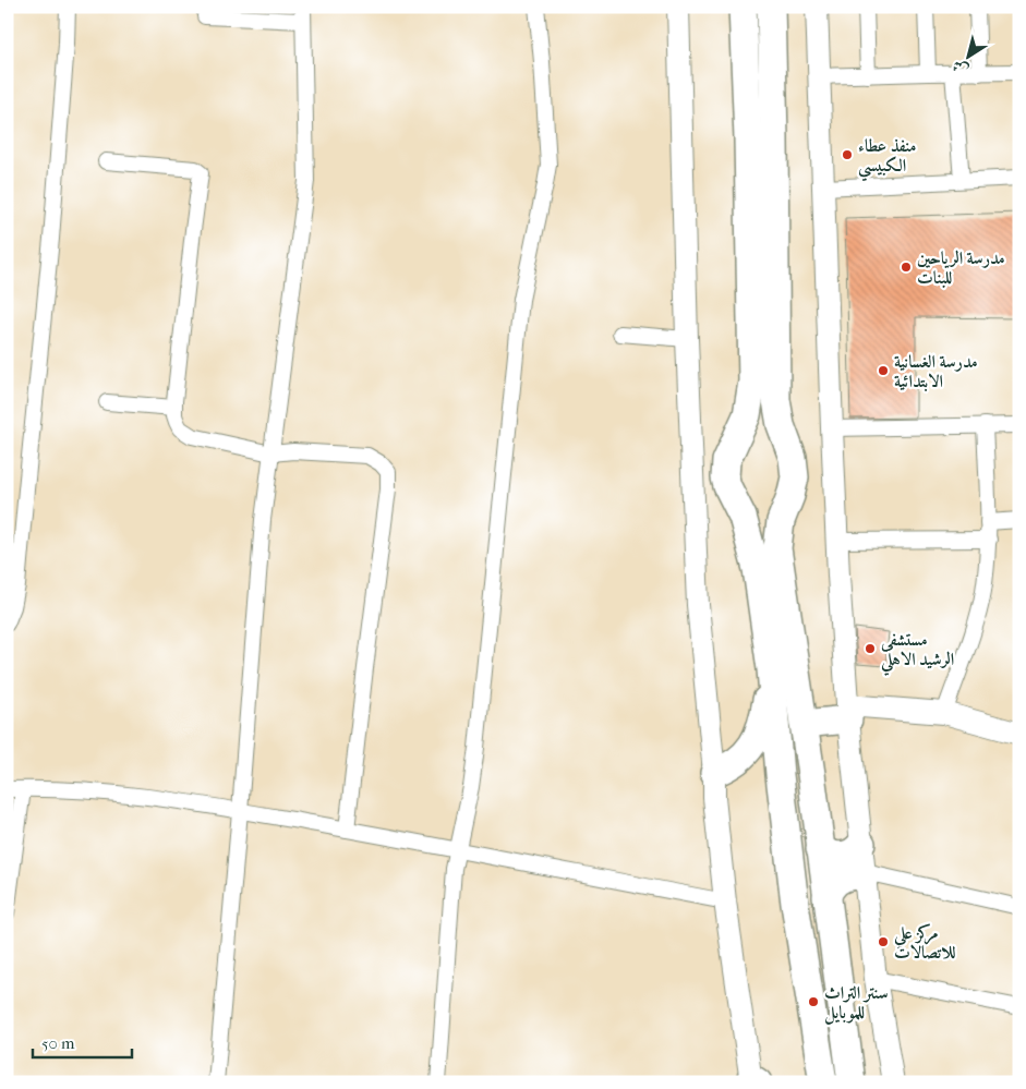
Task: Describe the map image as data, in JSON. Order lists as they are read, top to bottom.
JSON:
{
  "places": [
    "منفذ عطاء الكبيسي",
    "مدرسة الرياحين للبنات",
    "مدرسة الغسانية الابتدائية",
    "مستشفى الرشيد الاهلي",
    "مركز علي للاتصالات",
    "سنتر التراث للموبايل"
  ],
  "scale_bar": "50 m",
  "north": "bottom left"
}
